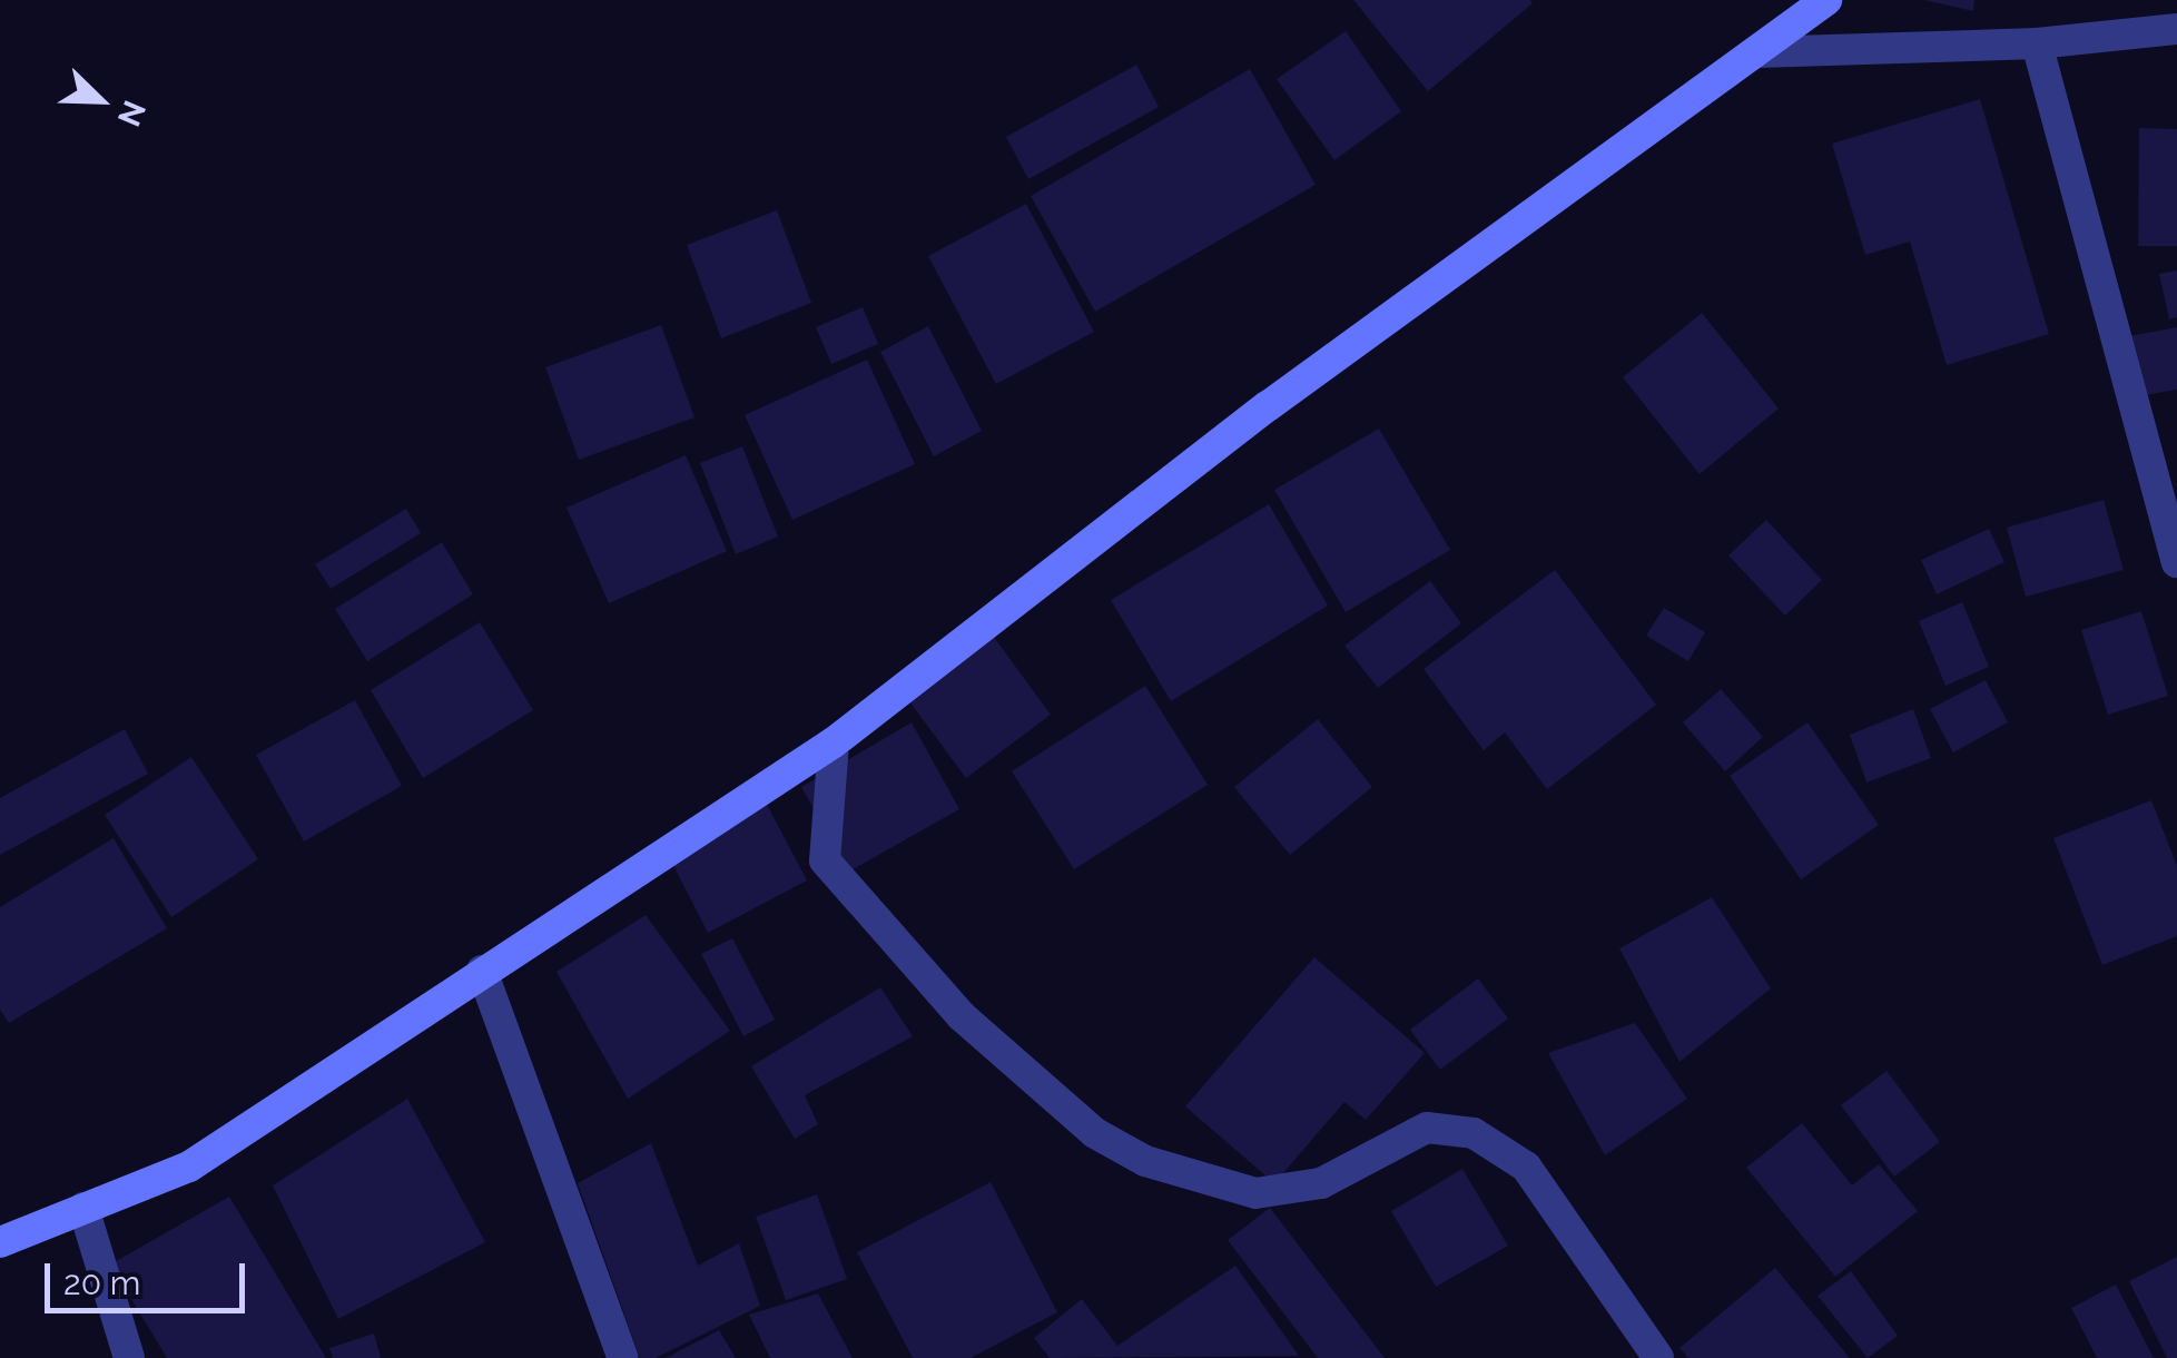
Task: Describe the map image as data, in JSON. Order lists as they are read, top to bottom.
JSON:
{
  "scale_bar": "20 m",
  "north": "bottom right"
}
